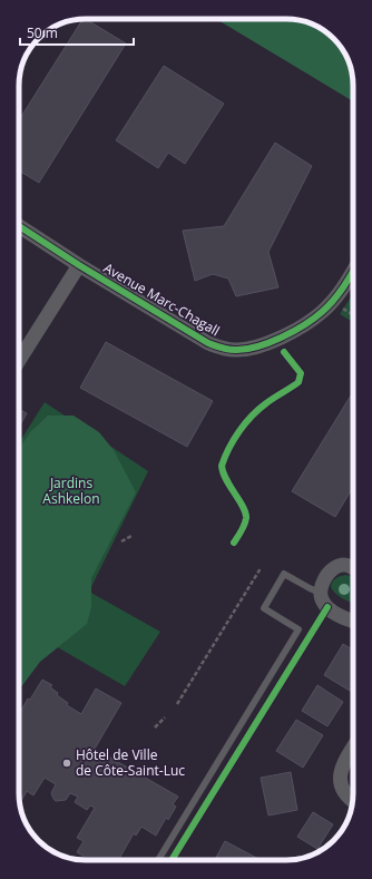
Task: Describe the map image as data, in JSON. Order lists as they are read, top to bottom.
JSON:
{
  "streets": {
    "street": ["Avenue Marc-Chagall"]
  },
  "parks": ["Jardins Ashkelon"],
  "places": ["Hôtel de Ville de Côte-Saint-Luc"],
  "scale_bar": "50 m"
}
